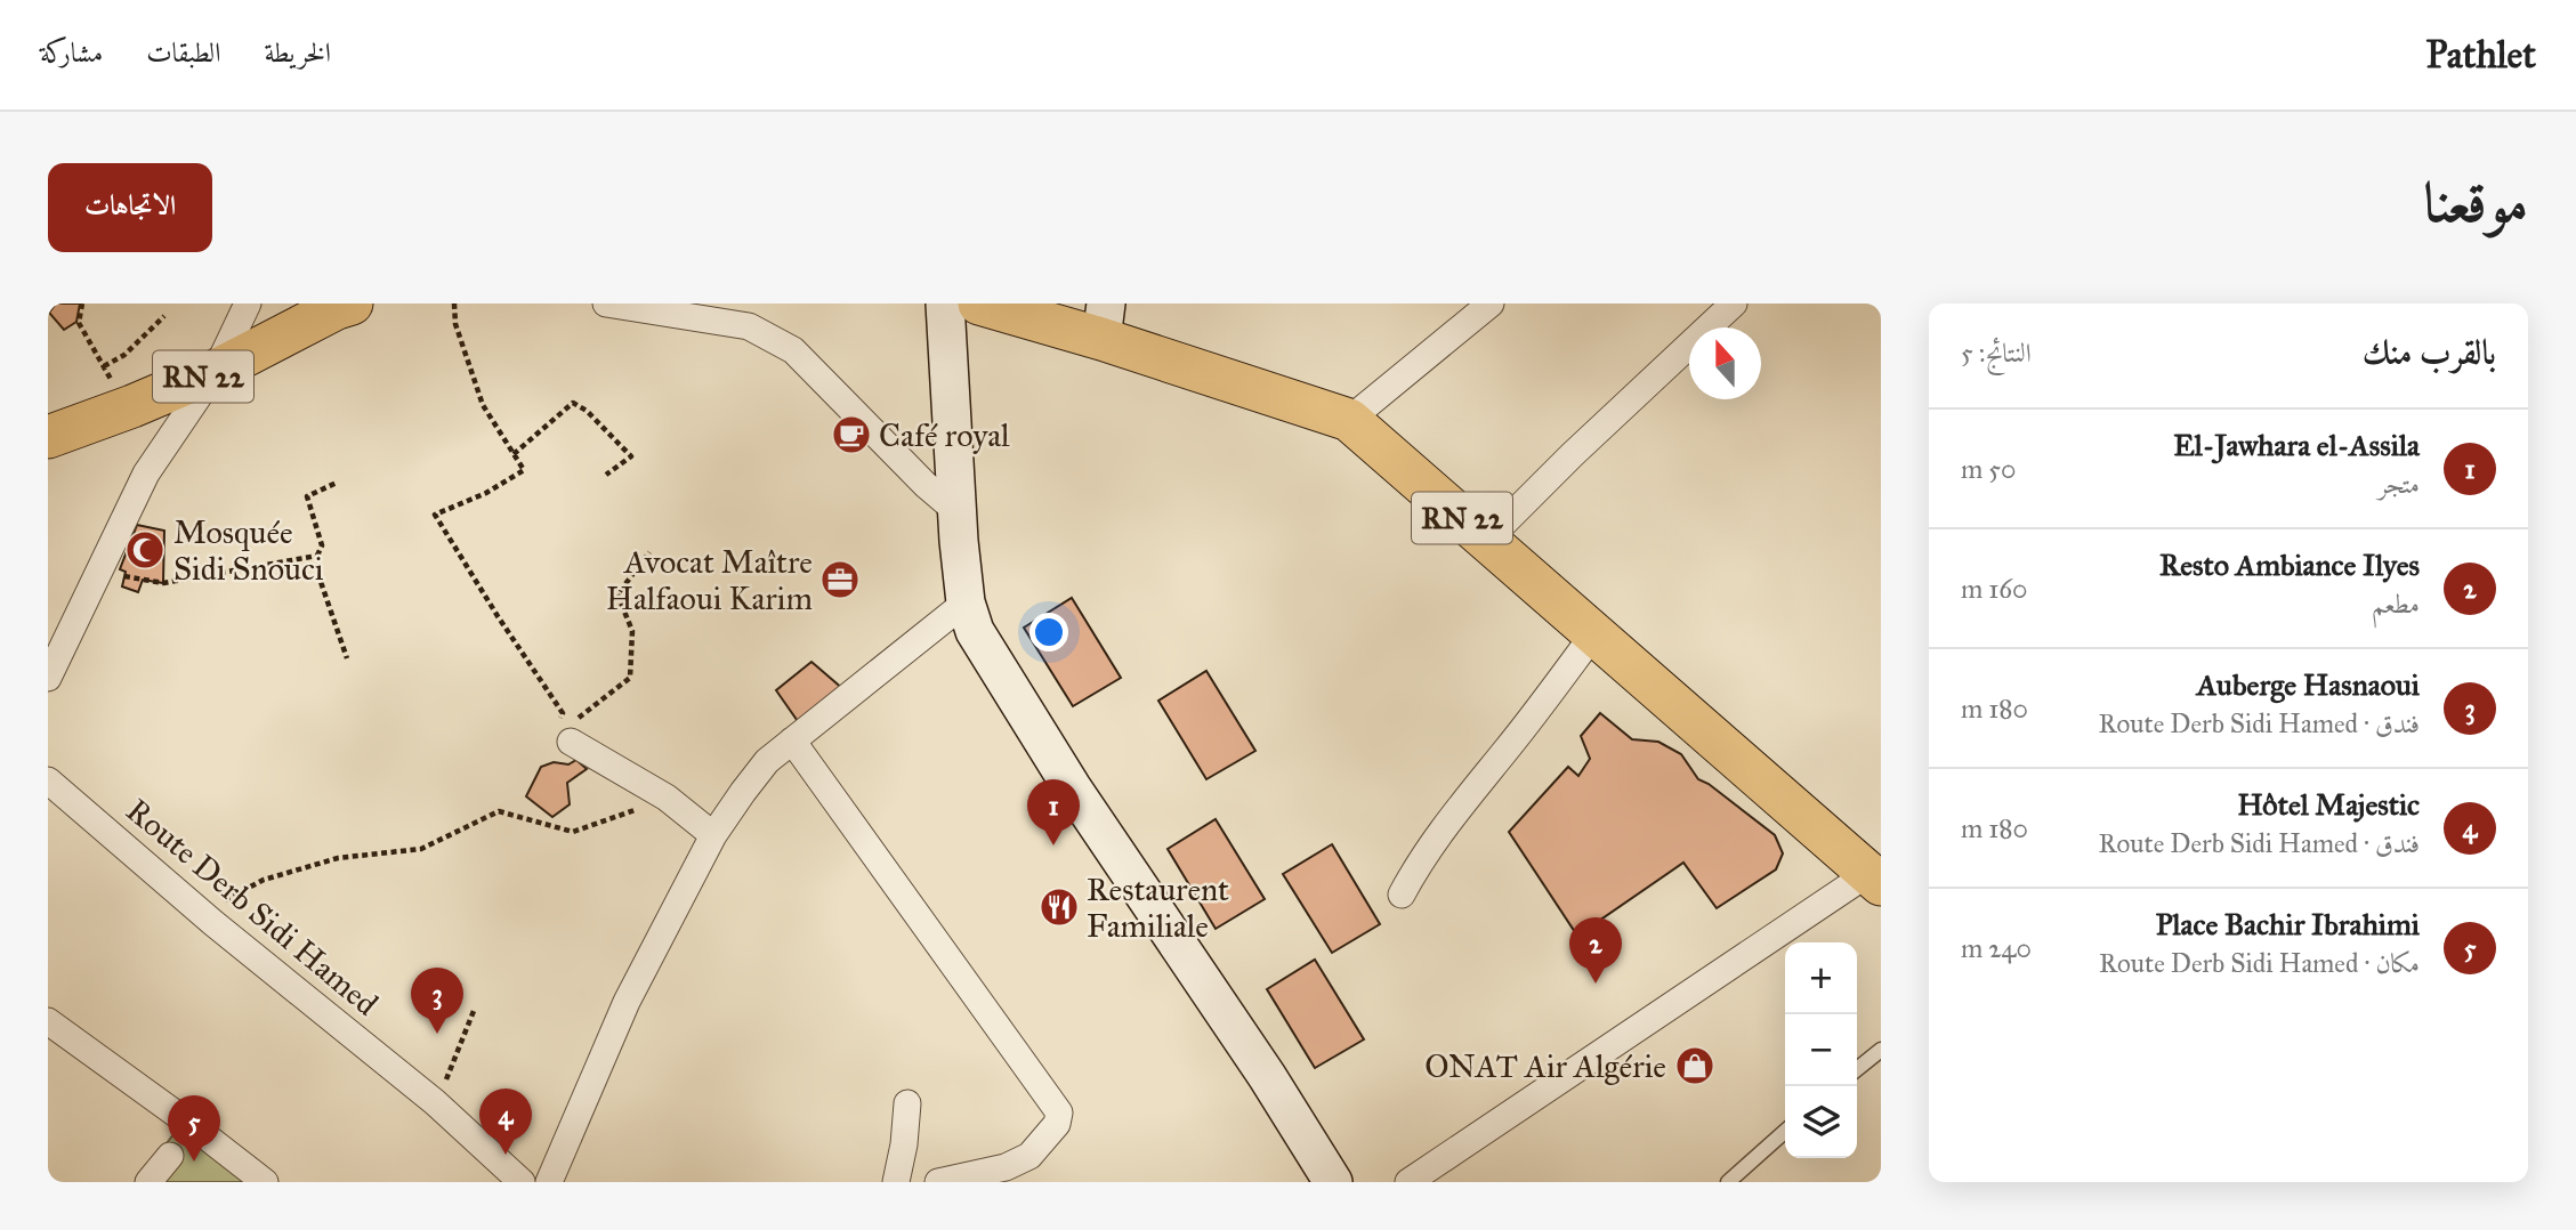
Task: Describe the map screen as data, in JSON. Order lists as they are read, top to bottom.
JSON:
{
  "streets": {
    "main road": ["RN 22"],
    "street": ["Route Derb Sidi Hamed"]
  },
  "places": {
    "cafe": ["Café royal"],
    "mosque": ["Mosquée Sidi Snouci"],
    "office": ["Avocat Maître Halfaoui Karim"],
    "restaurant": ["Restaurent Familiale"],
    "shop": ["ONAT Air Algérie"]
  },
  "north": "top",
  "page": {
    "header": "Pathlet",
    "nav": ["الخريطة", "الطبقات", "مشاركة"],
    "title": "موقعنا",
    "buttons": "الاتجاهات",
    "heading": ["بالقرب منك", "النتائج: 5"],
    "list": [
      {
        "mark": "1",
        "name": "El-Jawhara el-Assila",
        "note": "متجر",
        "value": "50 m"
      },
      {
        "mark": "2",
        "name": "Resto Ambiance Ilyes",
        "note": "مطعم",
        "value": "160 m"
      },
      {
        "mark": "3",
        "name": "Auberge Hasnaoui",
        "note": "فندق · Route Derb Sidi Hamed",
        "value": "180 m"
      },
      {
        "mark": "4",
        "name": "Hôtel Majestic",
        "note": "فندق · Route Derb Sidi Hamed",
        "value": "180 m"
      },
      {
        "mark": "5",
        "name": "Place Bachir Ibrahimi",
        "note": "مكان · Route Derb Sidi Hamed",
        "value": "240 m"
      }
    ],
    "pins": [
      "1",
      "2",
      "3",
      "4",
      "5"
    ],
    "map_buttons": ["+", "−"]
  }
}
